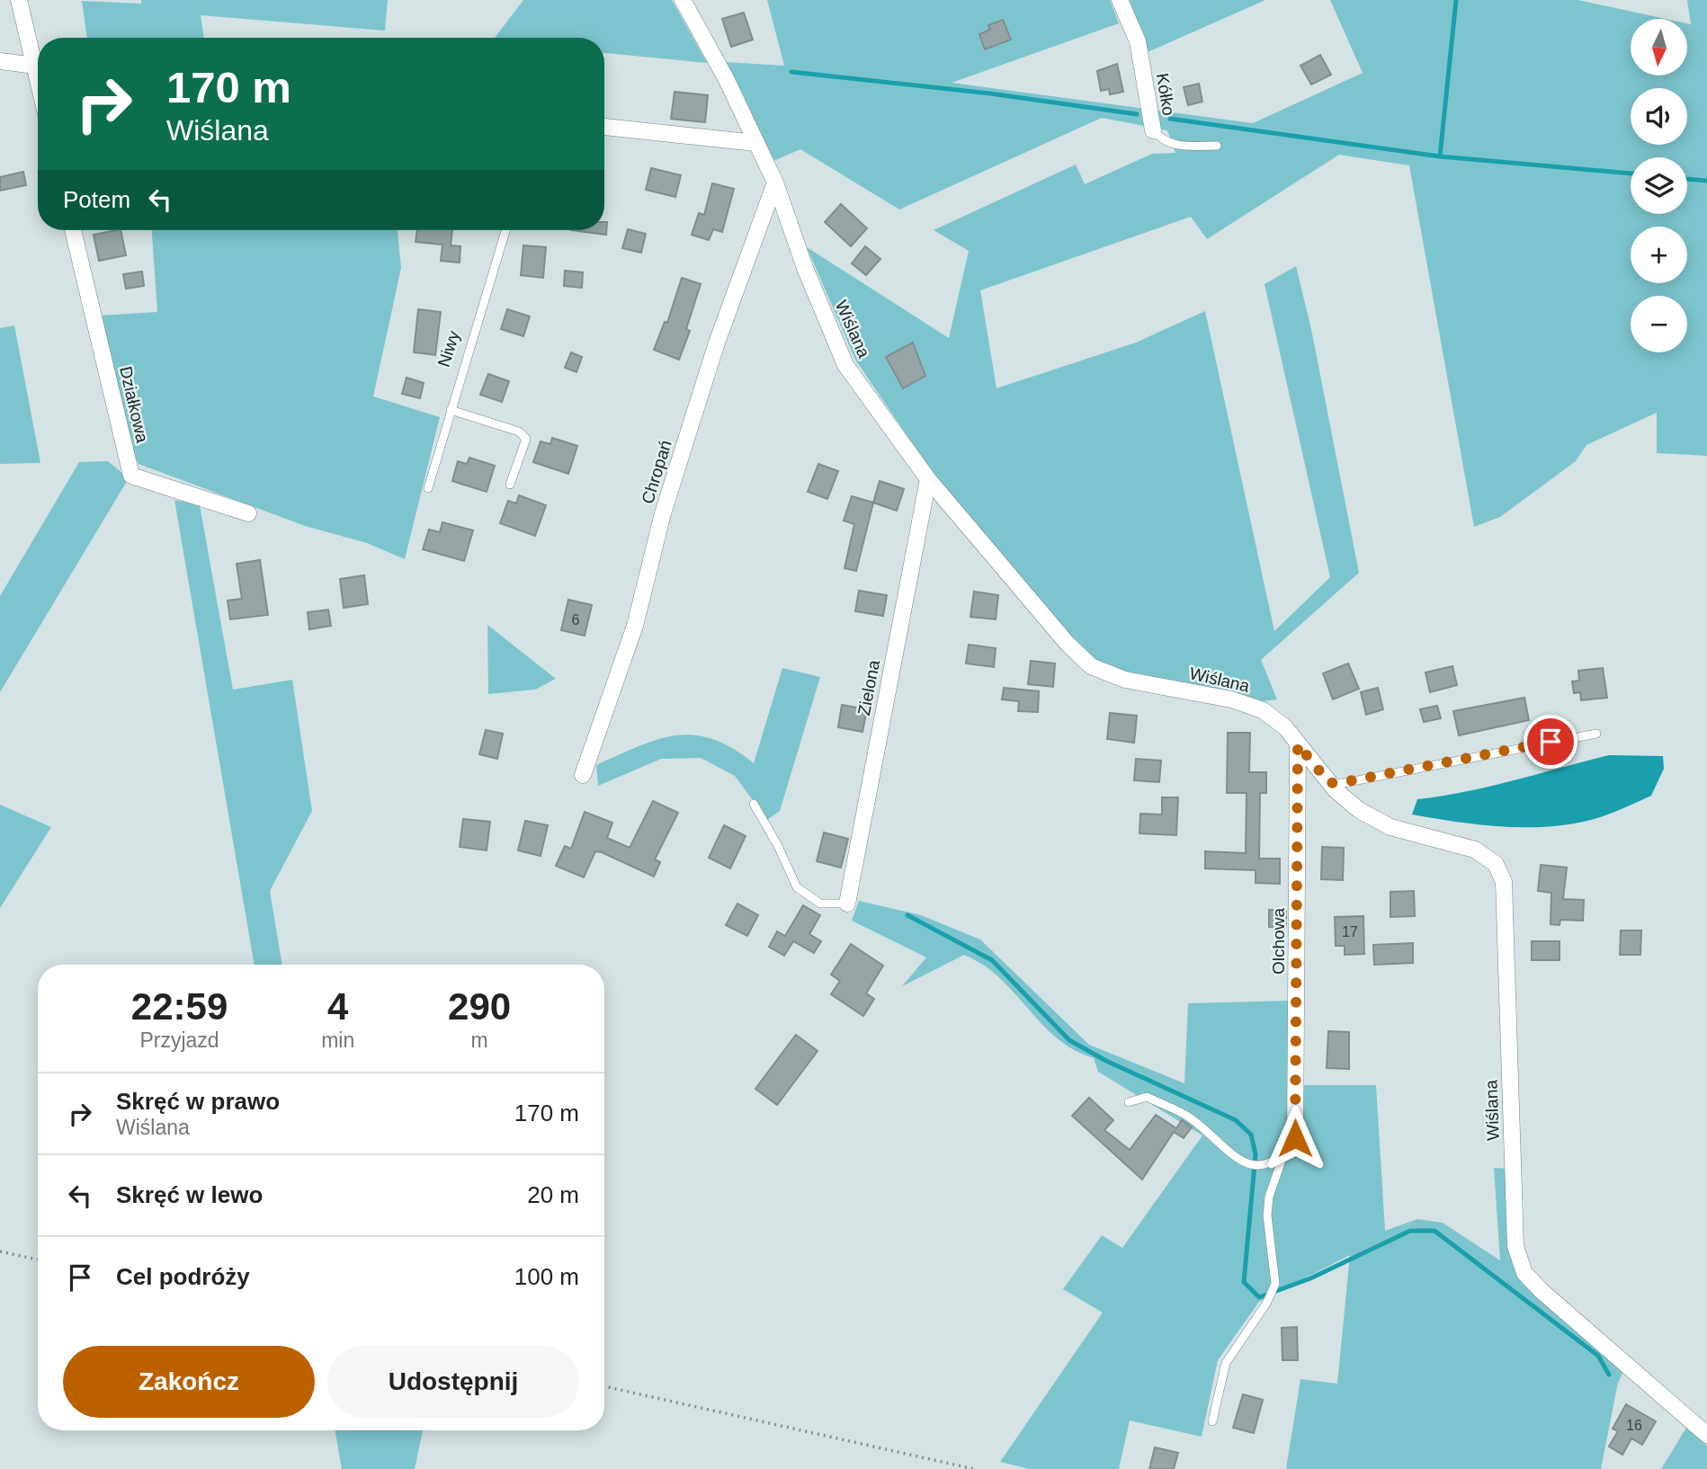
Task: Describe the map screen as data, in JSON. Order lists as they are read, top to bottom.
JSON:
{
  "streets": {
    "street": [
      "Kółko",
      "Wiślana",
      "Działkowa",
      "Chropań",
      "Zielona",
      "Olchowa"
    ],
    "lane": ["Niwy"]
  },
  "crossings": [
    ["Wiślana", "Chropań"],
    ["Wiślana", "Zielona"],
    ["Wiślana", "Olchowa"]
  ],
  "house_numbers": ["6", "17", "16"],
  "north": "bottom",
  "page": {
    "map_buttons": ["+", "−"],
    "turn": ["170 m", "Wiślana"],
    "then": "Potem",
    "eta": [
      "22:59",
      "Przyjazd",
      "4",
      "min",
      "290",
      "m"
    ],
    "list": [
      {
        "name": "Skręć w prawo",
        "note": "Wiślana",
        "value": "170 m"
      },
      {
        "name": "Skręć w lewo",
        "value": "20 m"
      },
      {
        "name": "Cel podróży",
        "value": "100 m"
      }
    ],
    "buttons": ["Zakończ", "Udostępnij"]
  }
}
